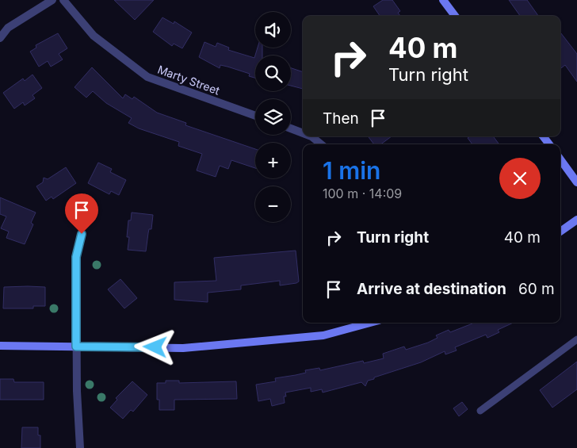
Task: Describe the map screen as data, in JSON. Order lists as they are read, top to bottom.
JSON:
{
  "streets": {
    "street": ["Marty Street"]
  },
  "page": {
    "map_buttons": ["+", "−"],
    "turn": ["40 m", "Turn right"],
    "then": "Then",
    "heading": ["1 min", "100 m · 14:09"],
    "list": [
      {
        "name": "Turn right",
        "value": "40 m"
      },
      {
        "name": "Arrive at destination",
        "value": "60 m"
      }
    ]
  }
}
